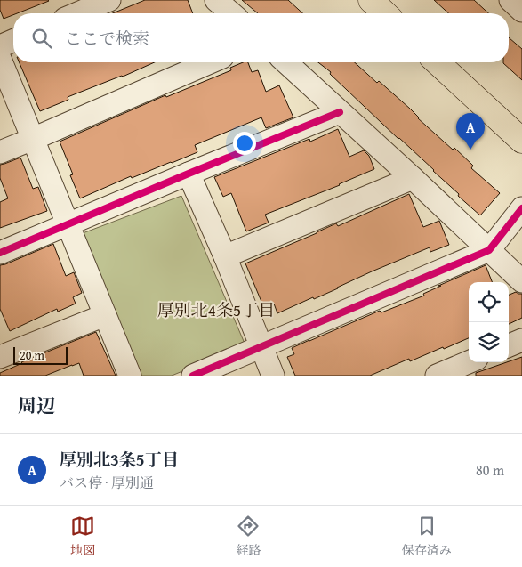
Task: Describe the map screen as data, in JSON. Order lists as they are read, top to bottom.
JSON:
{
  "districts": ["厚別北4条5丁目"],
  "scale_bar": "20 m",
  "page": {
    "search": "ここで検索",
    "pins": "A",
    "scale": "20 m",
    "heading": "周辺",
    "list": [
      {
        "mark": "A",
        "name": "厚別北3条5丁目",
        "note": "バス停 · 厚別通",
        "value": "80 m"
      }
    ],
    "nav": ["地図", "経路", "保存済み"]
  }
}
